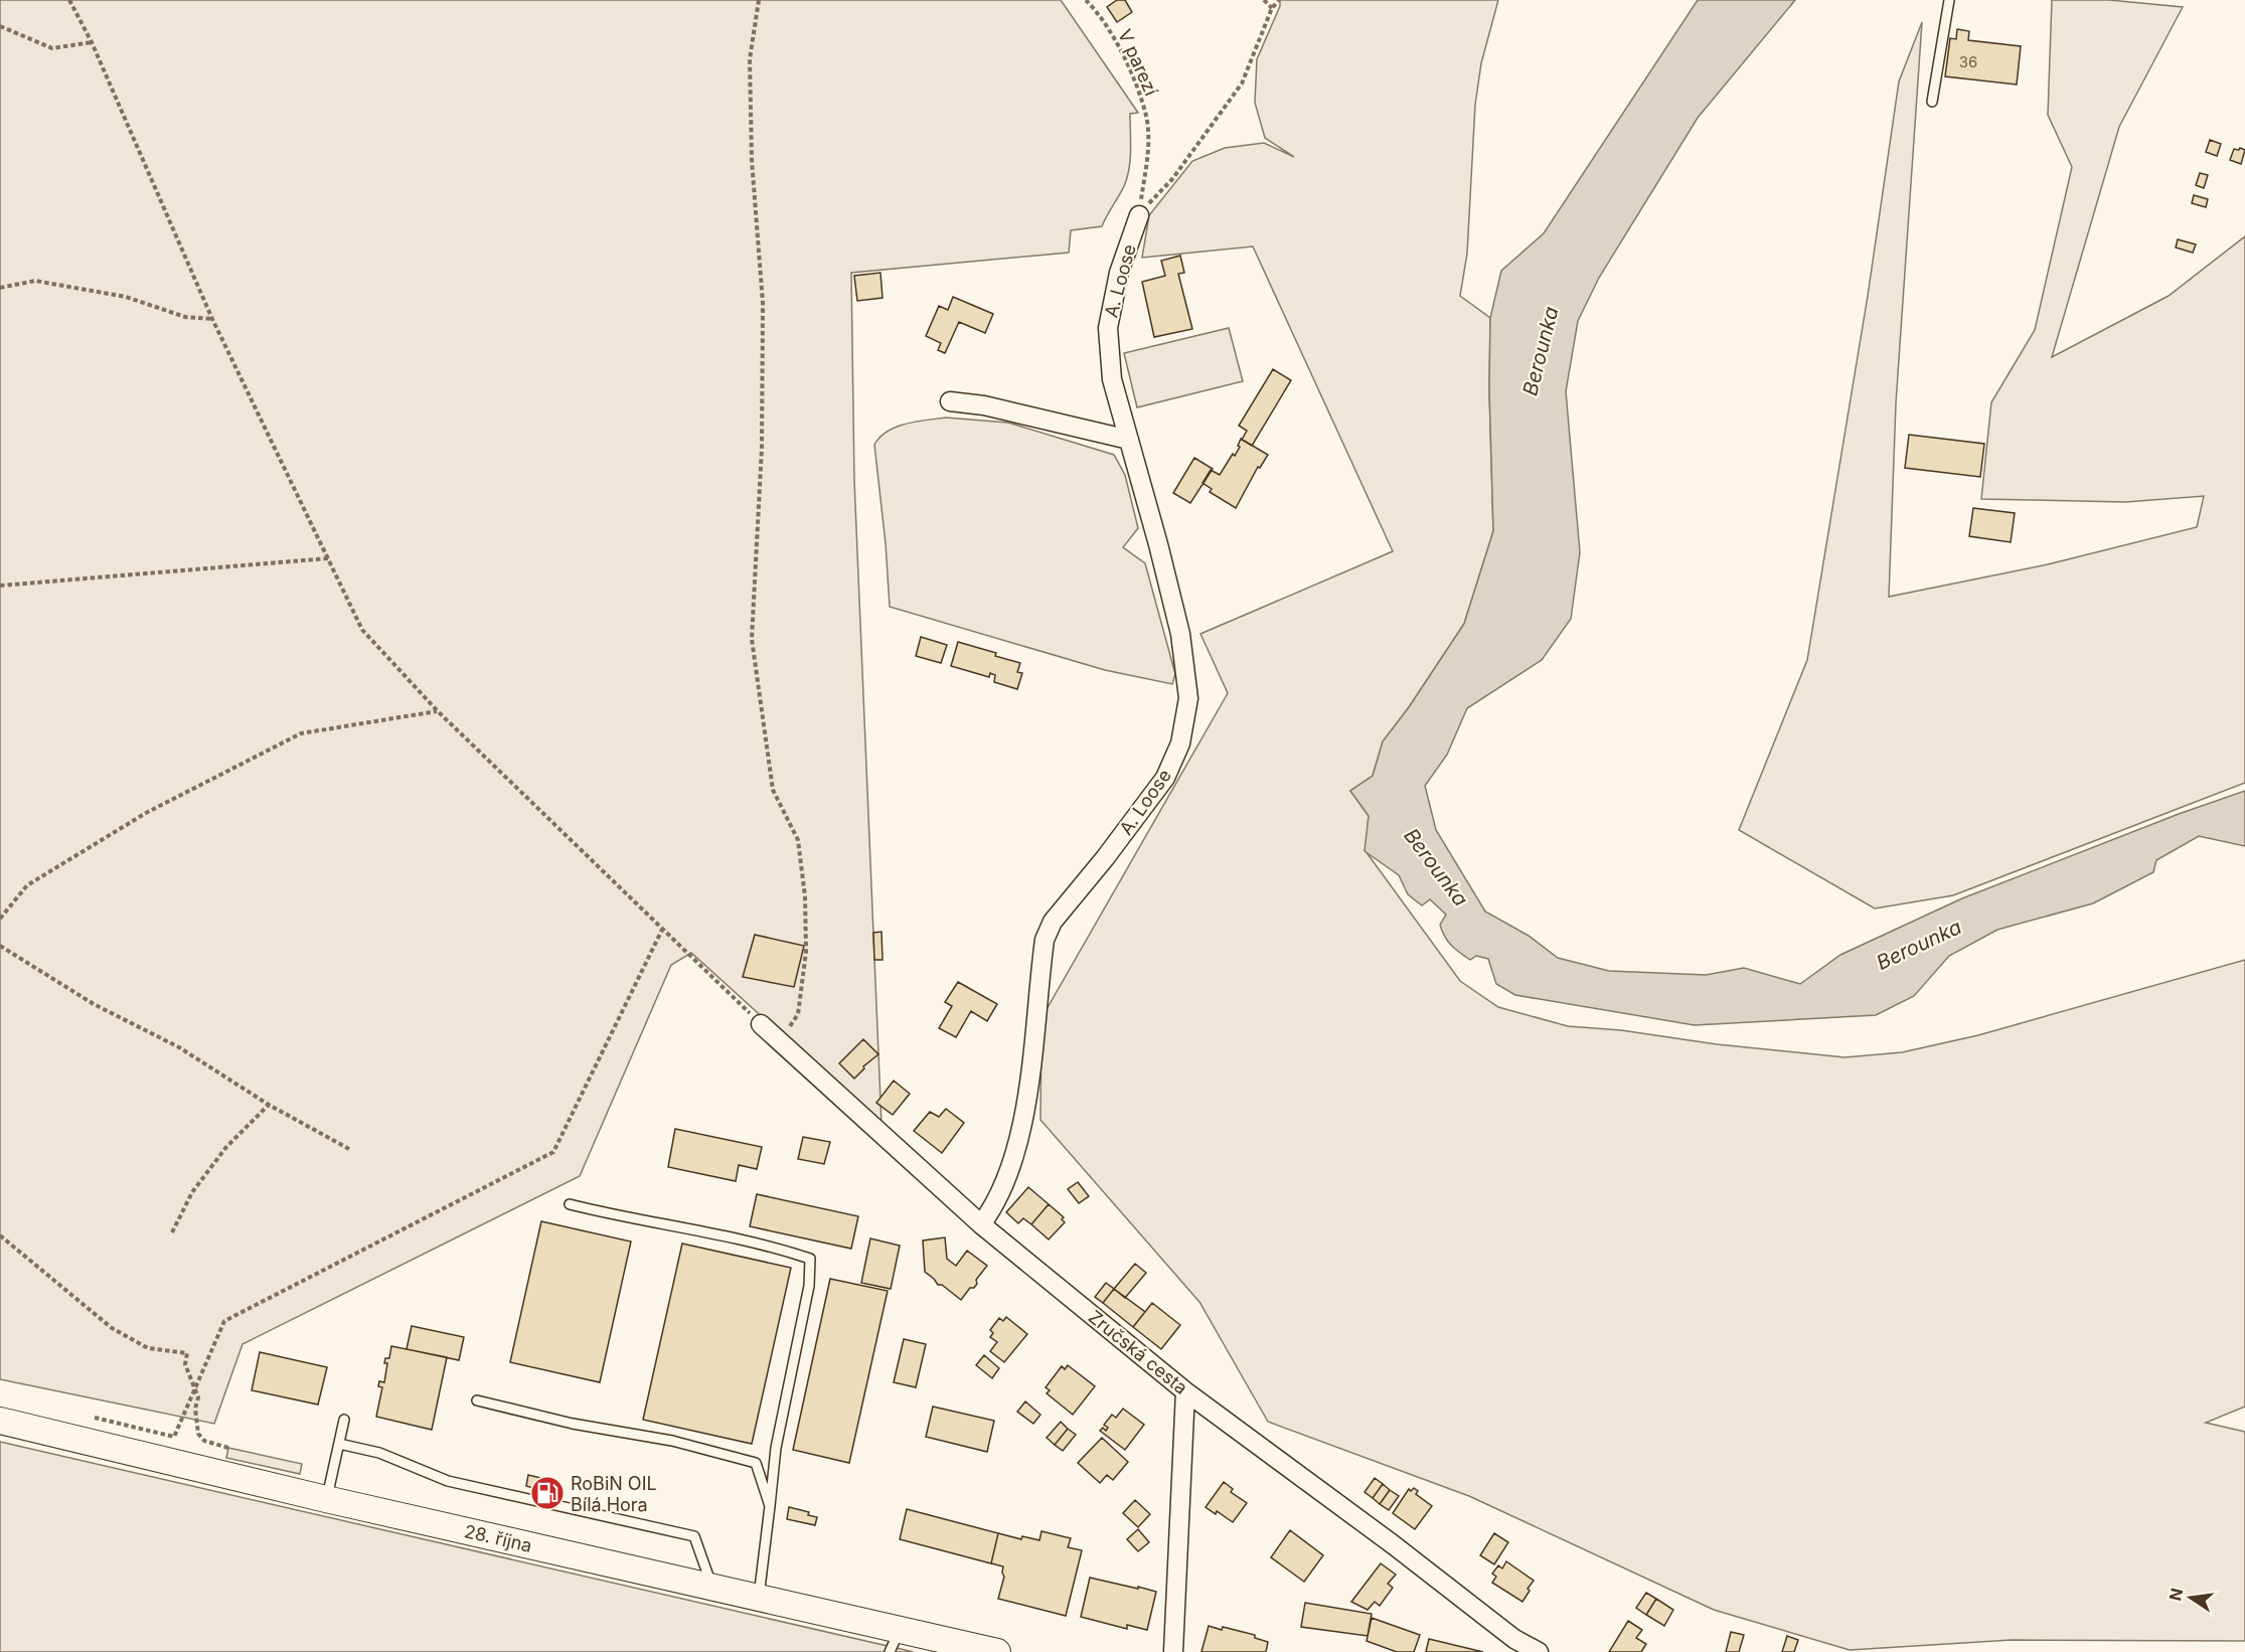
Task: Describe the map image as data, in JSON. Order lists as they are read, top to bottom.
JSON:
{
  "streets": {
    "main road": ["28. října"],
    "street": ["A. Loose", "Zručská cesta"],
    "path": ["V parezí"]
  },
  "crossings": [
    ["V parezí", "A. Loose"],
    ["A. Loose", "Zručská cesta"]
  ],
  "water": ["Berounka"],
  "places": {
    "fuel station": ["RoBiN OIL Bílá Hora"]
  },
  "house_numbers": ["36"],
  "north": "left"
}
